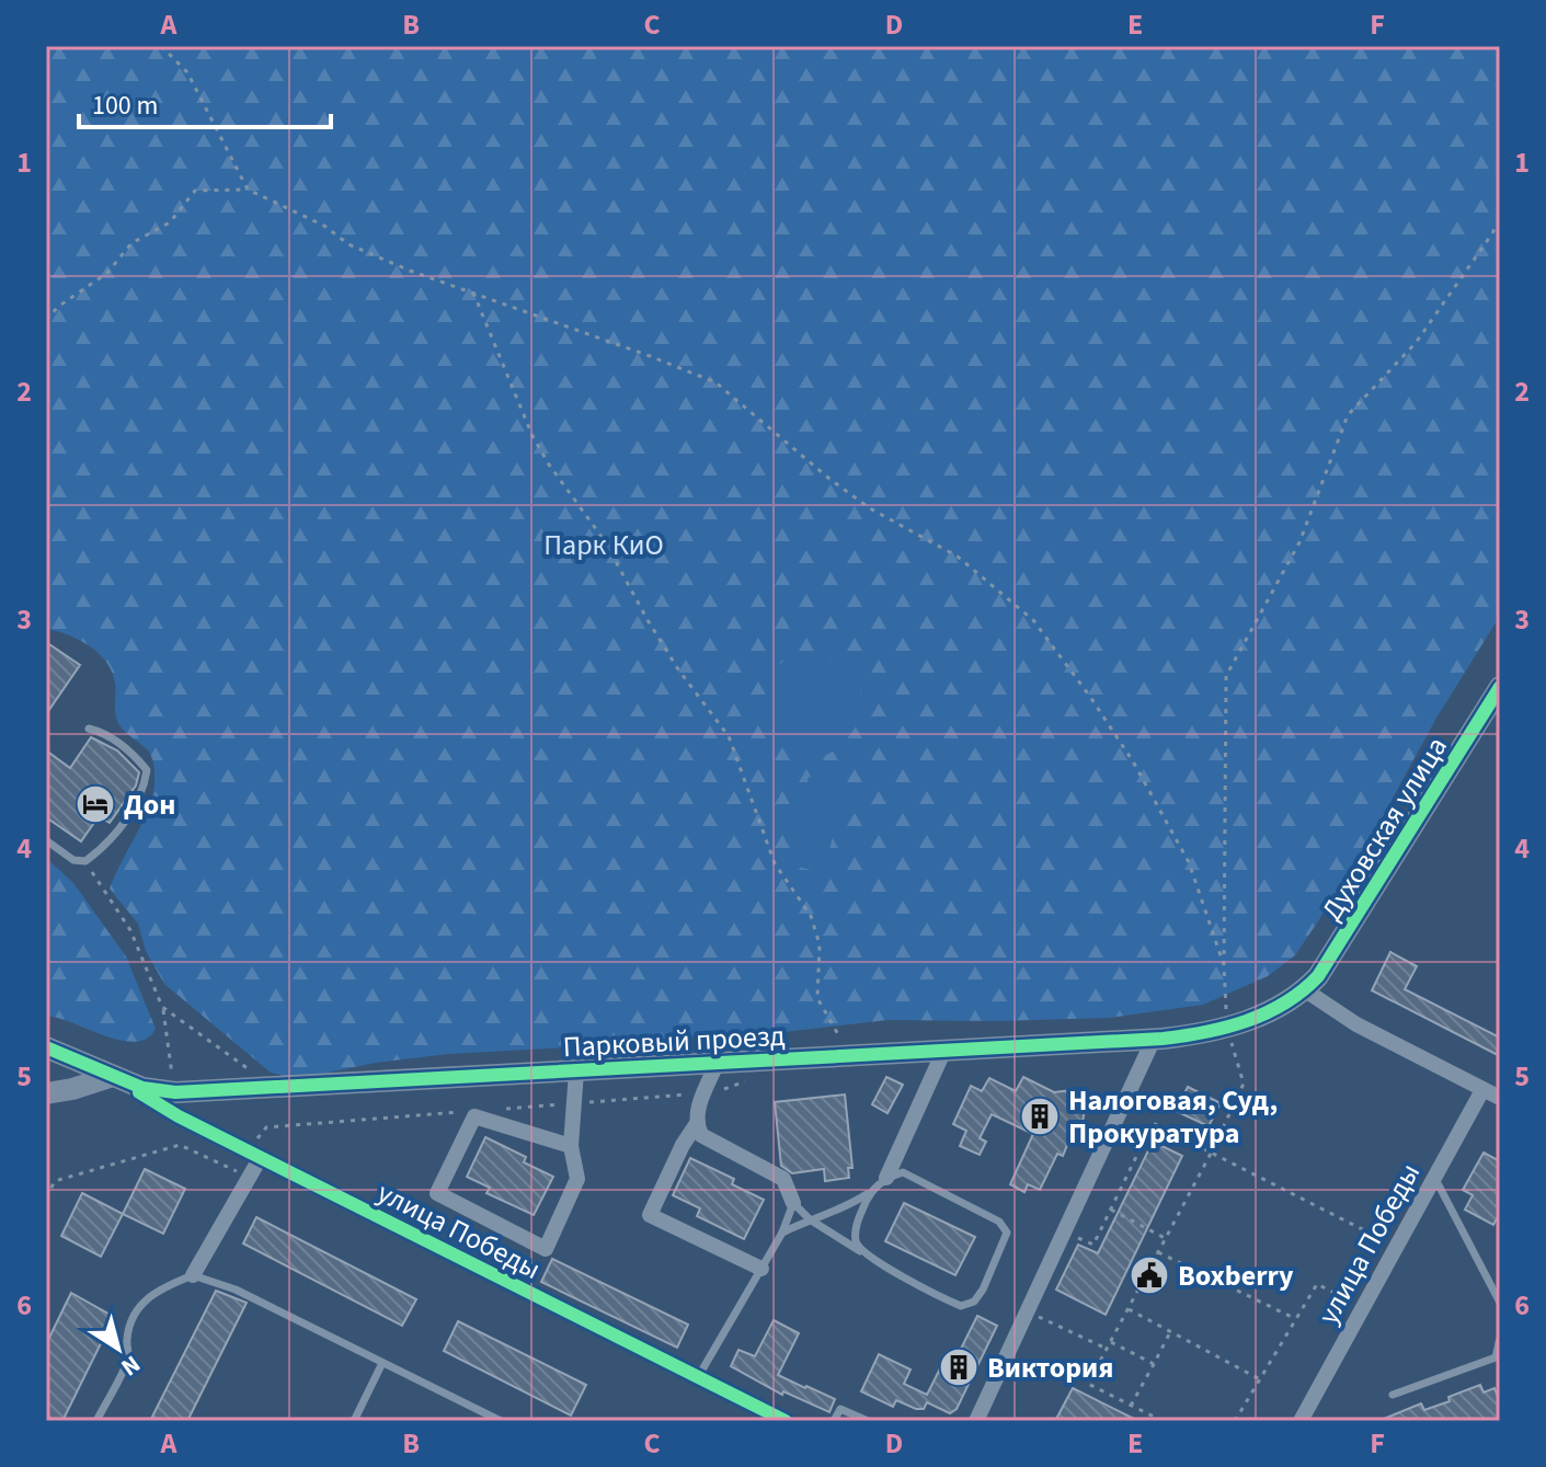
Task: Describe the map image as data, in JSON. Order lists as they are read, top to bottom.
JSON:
{
  "streets": {
    "street": ["Духовская улица", "Парковый проезд", "улица Победы"]
  },
  "crossings": [
    ["Духовская улица", "Парковый проезд"],
    ["Парковый проезд", "улица Победы"]
  ],
  "parks": ["Парк КиО"],
  "places": {
    "hotel": ["Дон"],
    "building": ["Налоговая, Суд, Прокуратура", "Виктория"],
    "public building": ["Boxberry"]
  },
  "scale_bar": "100 m",
  "north": "bottom right",
  "grid": {
    "columns": [
      "A",
      "B",
      "C",
      "D",
      "E",
      "F"
    ],
    "rows": [
      "1",
      "2",
      "3",
      "4",
      "5",
      "6"
    ]
  }
}
